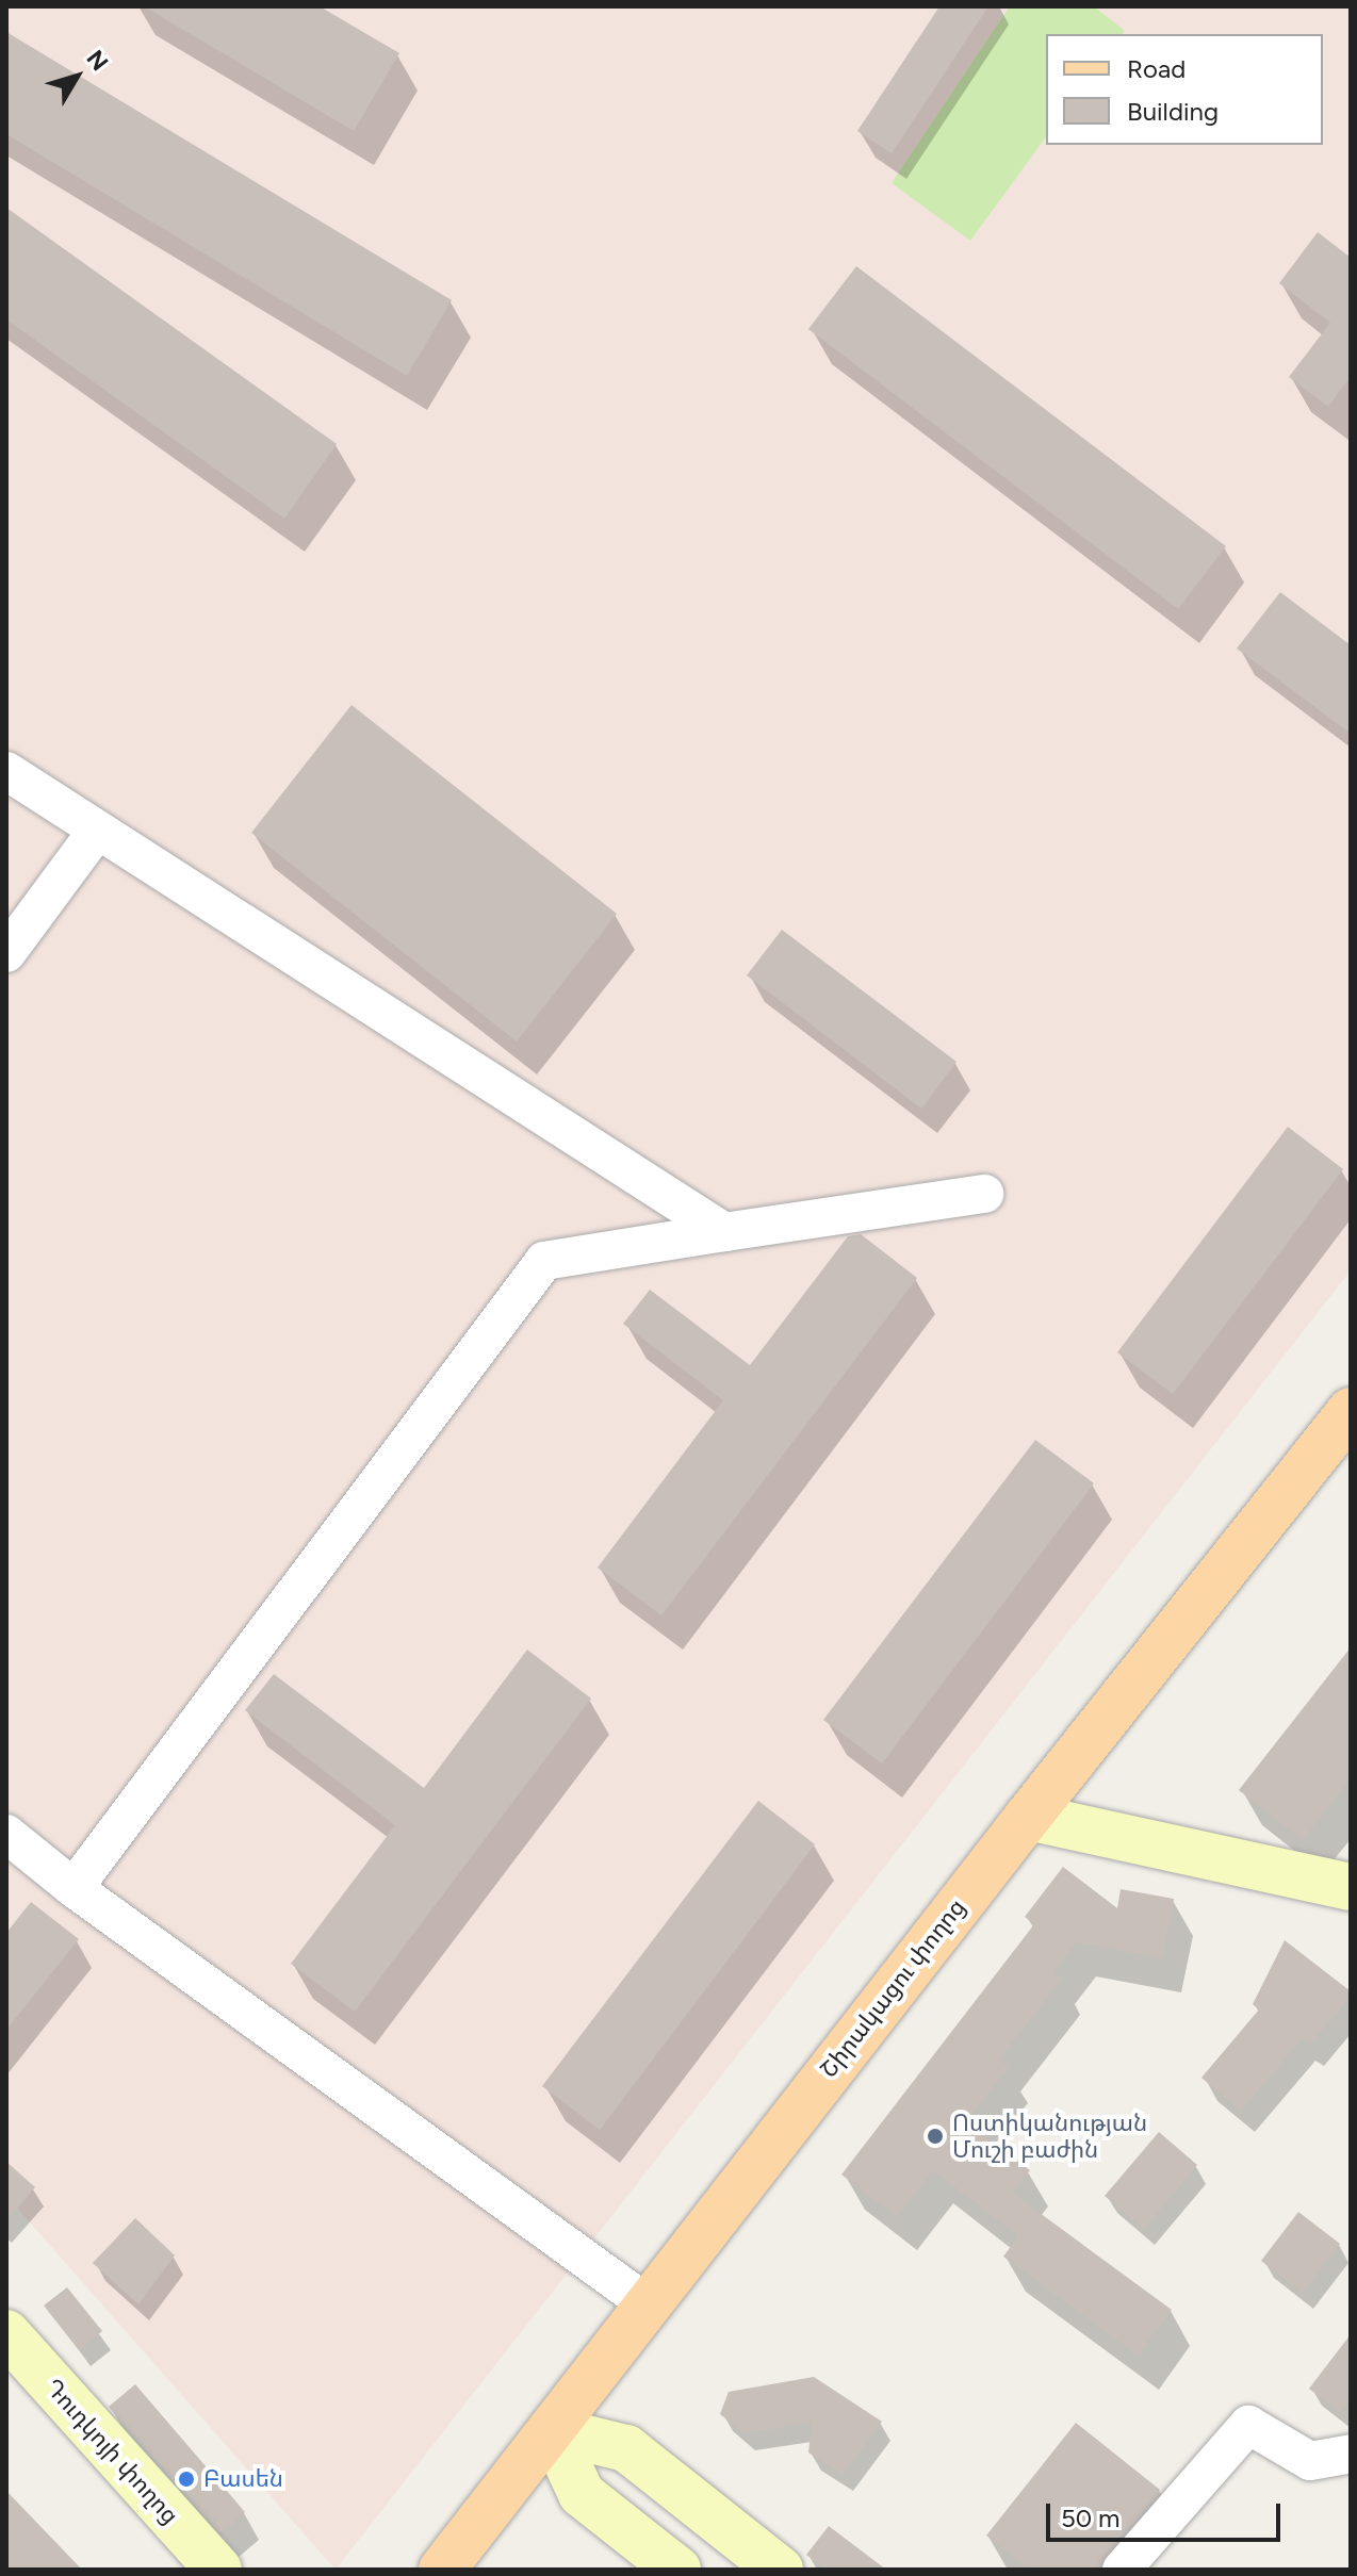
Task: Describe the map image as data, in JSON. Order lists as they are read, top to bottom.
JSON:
{
  "streets": {
    "main road": ["Շիրակացու փողոց"],
    "street": ["Դուդկոյի փողոց"]
  },
  "places": ["Ոստիկանության Մուշի բաժին", "Բասեն"],
  "legend": ["Road", "Building"],
  "scale_bar": "50 m",
  "north": "top right"
}
